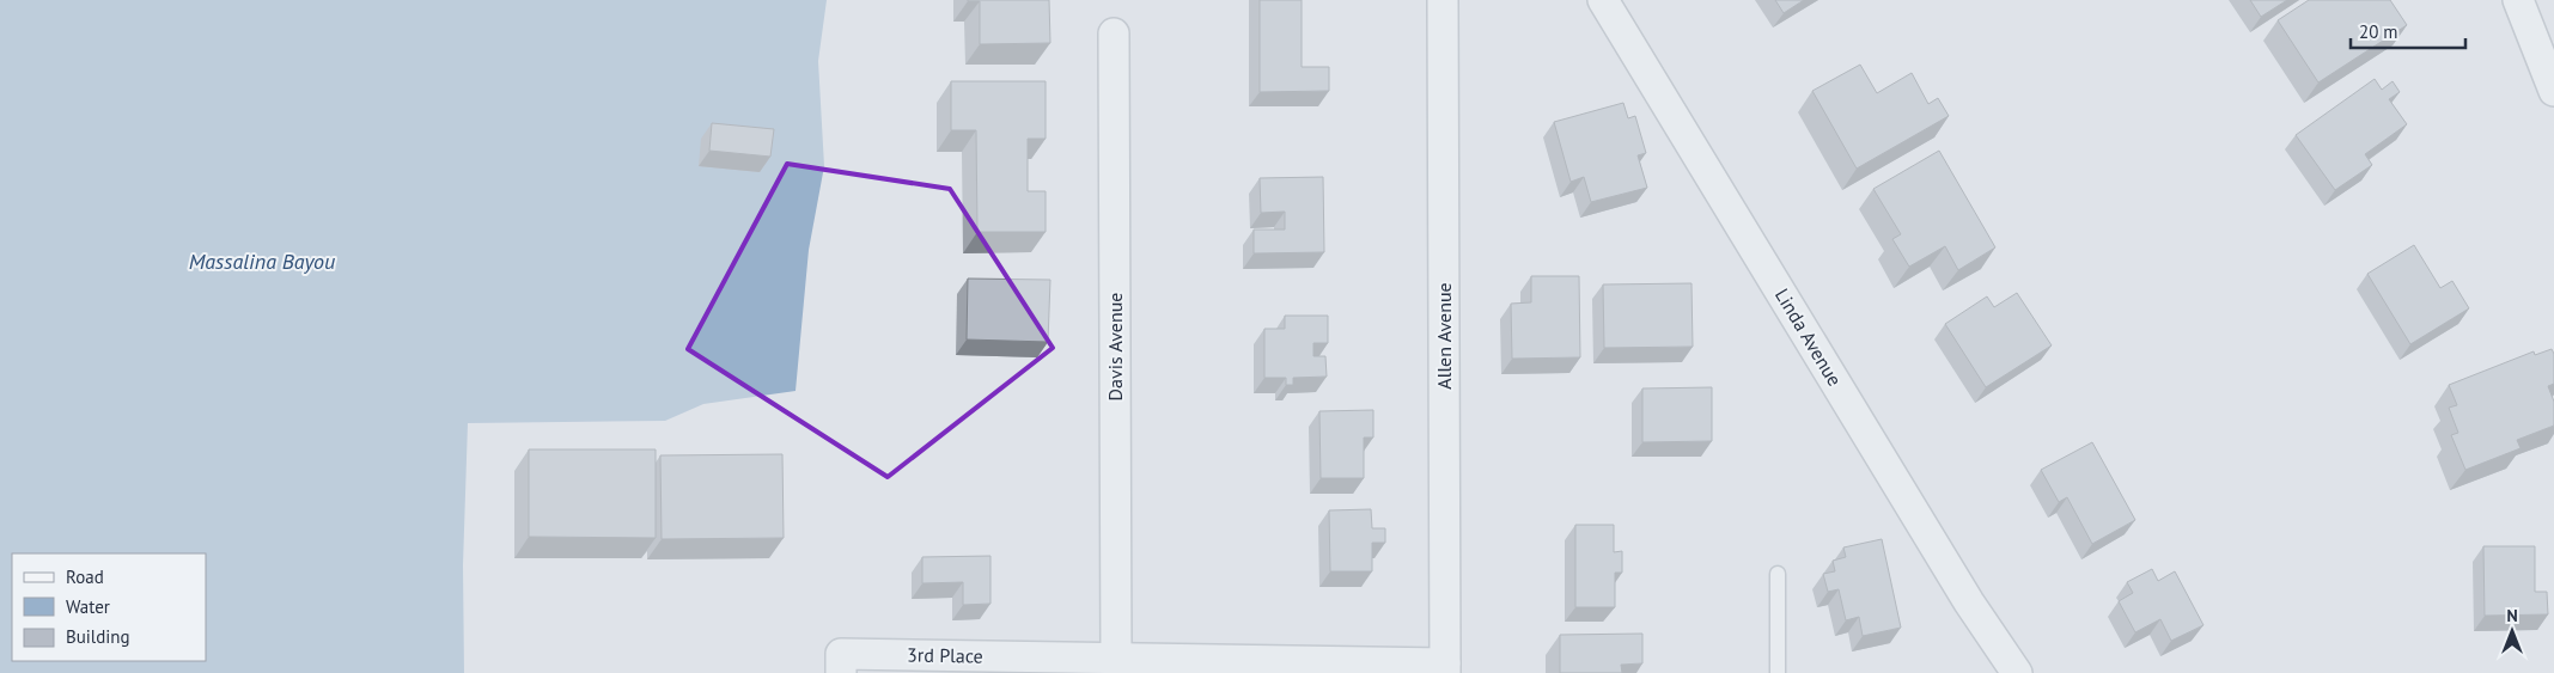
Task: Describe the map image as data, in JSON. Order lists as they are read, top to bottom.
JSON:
{
  "streets": {
    "street": [
      "Allen Avenue",
      "Linda Avenue",
      "Davis Avenue",
      "3rd Place"
    ]
  },
  "crossings": [
    ["Allen Avenue", "3rd Place"],
    ["Davis Avenue", "3rd Place"]
  ],
  "water": ["Massalina Bayou"],
  "legend": ["Road", "Water", "Building"],
  "scale_bar": "20 m",
  "north": "top"
}
